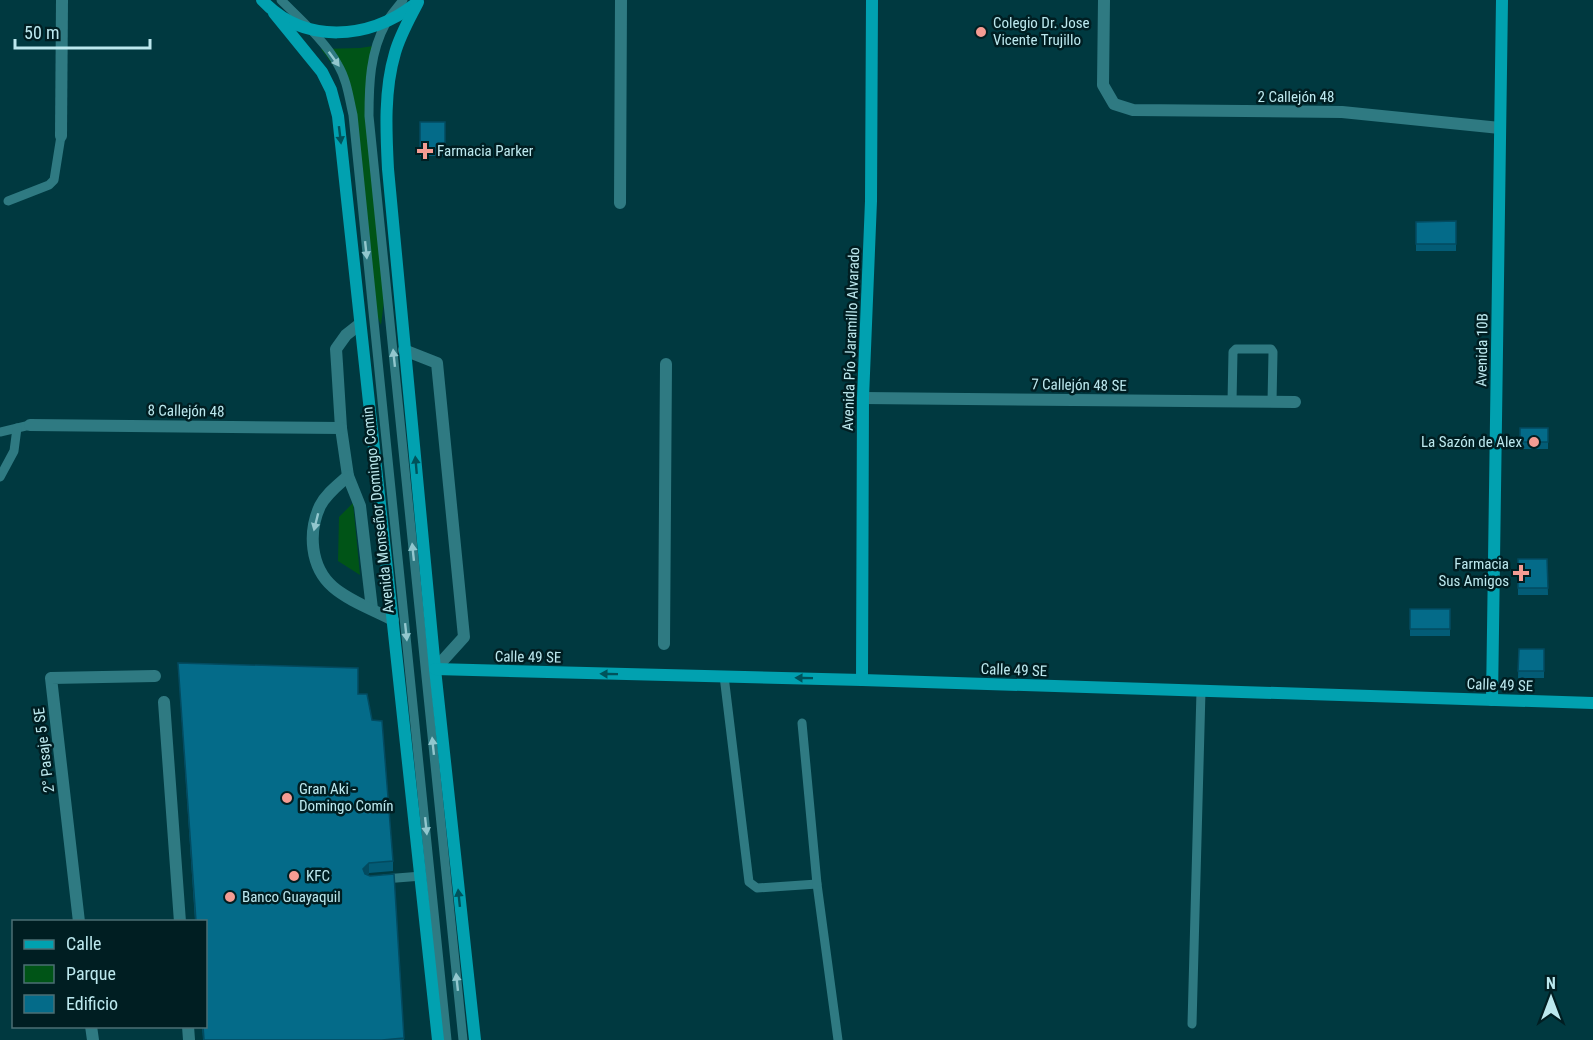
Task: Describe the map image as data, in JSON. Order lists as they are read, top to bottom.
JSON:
{
  "streets": {
    "street": [
      "2 Callejón 48",
      "Avenida Pío Jaramillo Alvarado",
      "Avenida 10B",
      "7 Callejón 48 SE",
      "8 Callejón 48",
      "Avenida Monseñor Domingo Comin",
      "Calle 49 SE",
      "2° Pasaje 5 SE"
    ]
  },
  "crossings": [
    ["2 Callejón 48", "Avenida 10B"],
    ["Avenida Pío Jaramillo Alvarado", "7 Callejón 48 SE"],
    ["Avenida Pío Jaramillo Alvarado", "Calle 49 SE"],
    ["Avenida 10B", "Calle 49 SE"],
    ["8 Callejón 48", "Avenida Monseñor Domingo Comin"]
  ],
  "one_way": ["Calle 49 SE"],
  "places": {
    "other": [
      "Colegio Dr. Jose Vicente Trujillo",
      "La Sazón de Alex",
      "Gran Aki - Domingo Comín",
      "KFC",
      "Banco Guayaquil"
    ],
    "health": ["Farmacia Parker", "Farmacia Sus Amigos"]
  },
  "legend": ["Calle", "Parque", "Edificio"],
  "scale_bar": "50 m",
  "north": "top"
}
